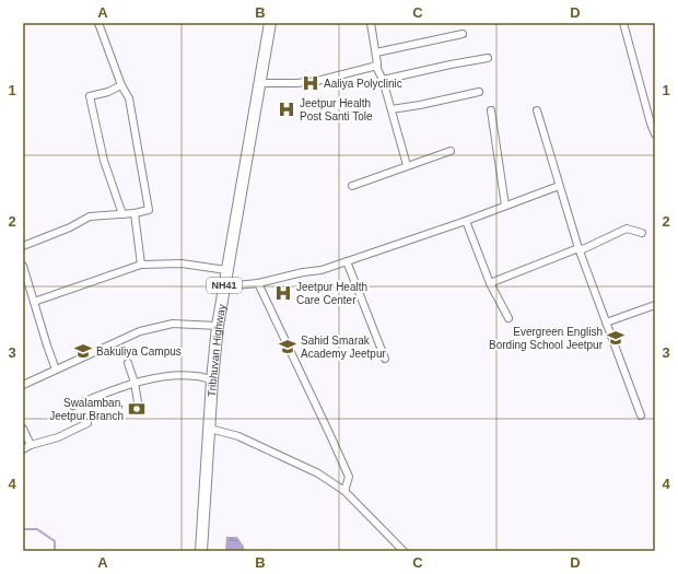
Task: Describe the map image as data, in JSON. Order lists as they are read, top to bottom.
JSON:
{
  "streets": {
    "highway": ["NH41", "Tribhuvan Highway"]
  },
  "places": {
    "hospital": ["Aaliya Polyclinic", "Jeetpur Health Post Santi Tole", "Jeetpur Health Care Center"],
    "school or university": ["Evergreen English Bording School Jeetpur", "Sahid Smarak Academy Jeetpur", "Bakuliya Campus"],
    "bank": ["Swalamban, Jeetpur Branch"]
  },
  "grid": {
    "columns": [
      "A",
      "B",
      "C",
      "D"
    ],
    "rows": [
      "1",
      "2",
      "3",
      "4"
    ]
  }
}
